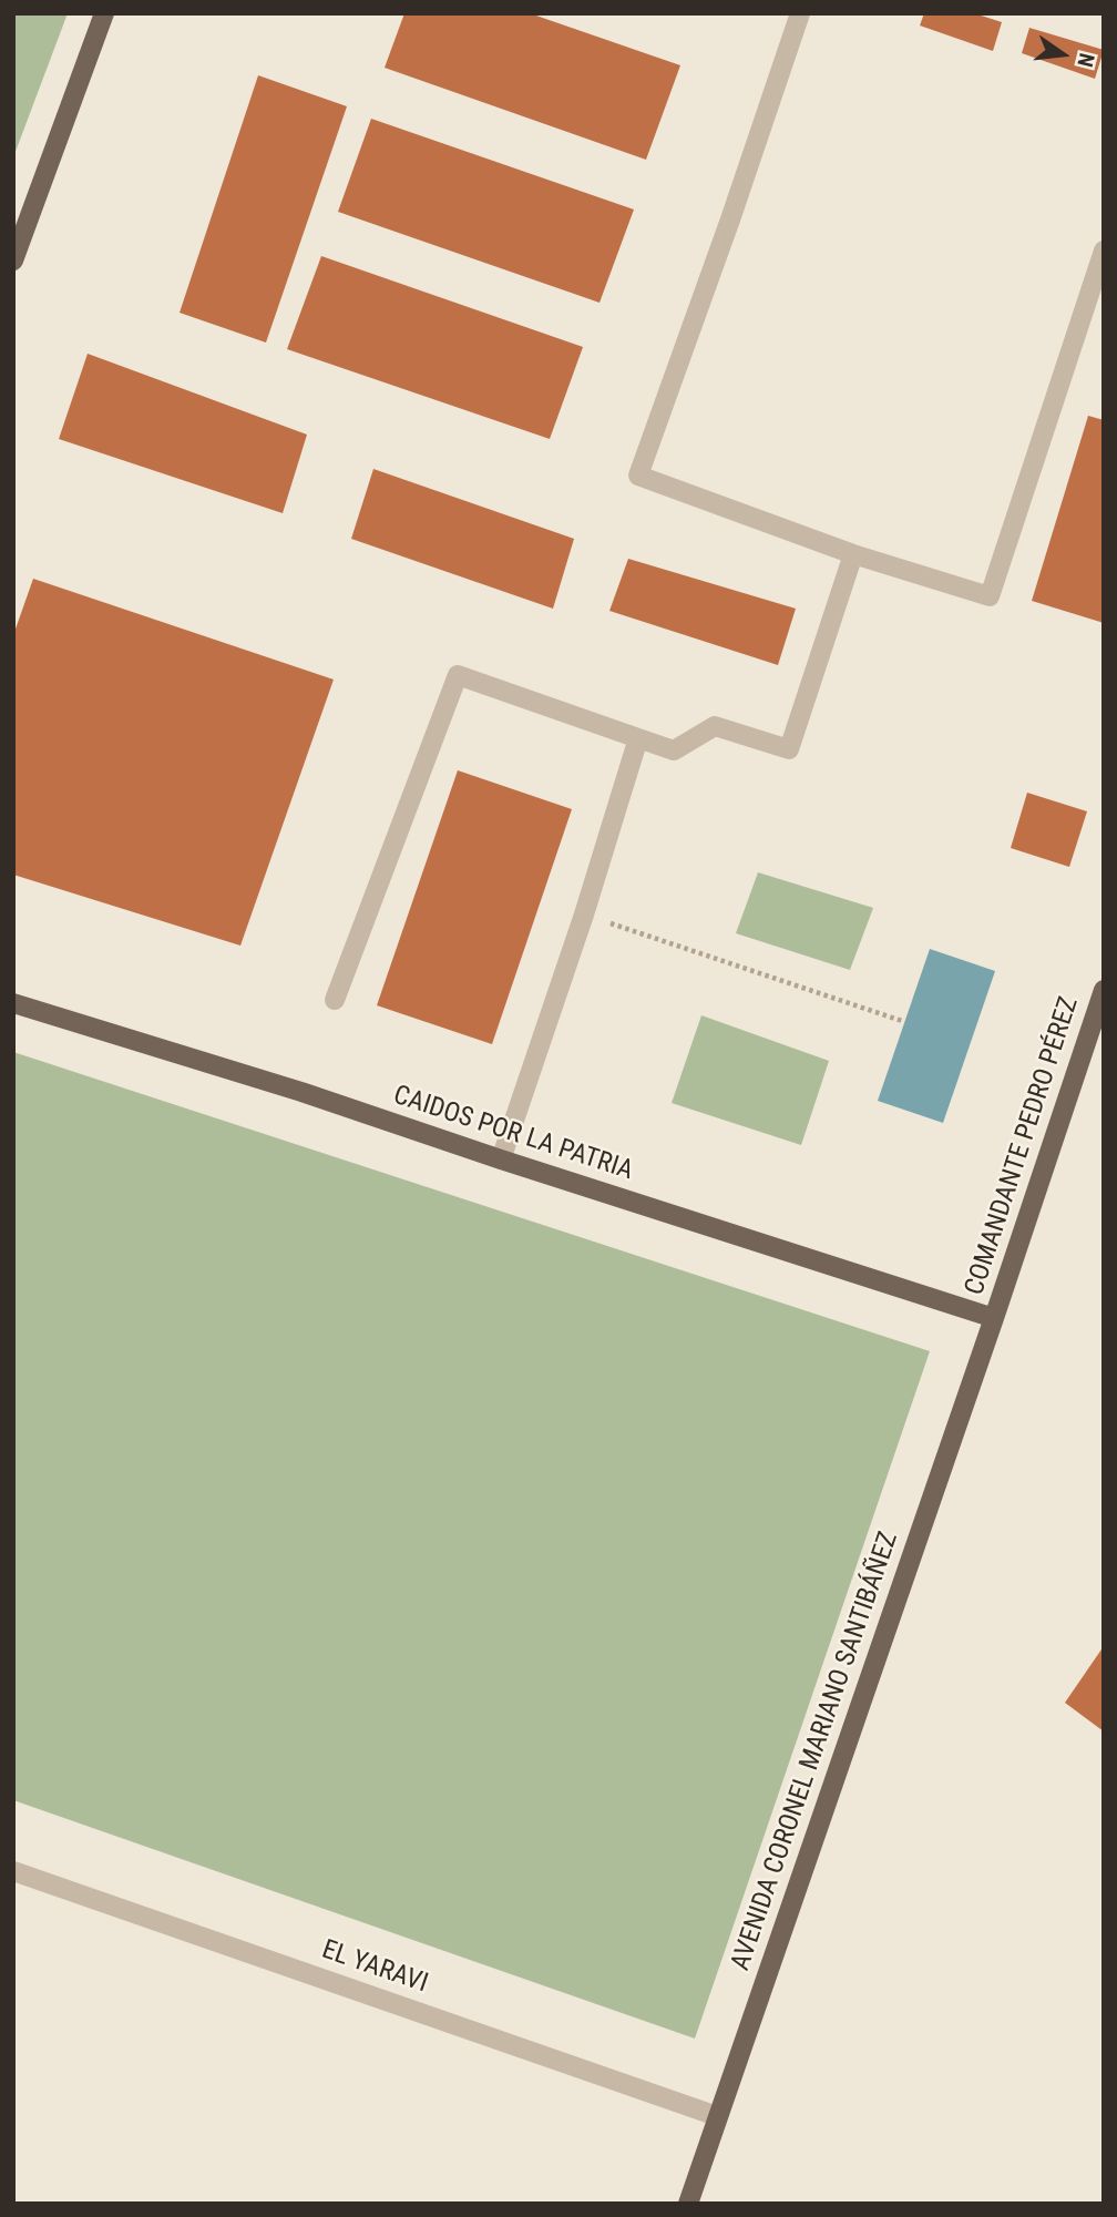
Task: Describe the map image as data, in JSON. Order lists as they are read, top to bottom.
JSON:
{
  "streets": {
    "main road": ["CAIDOS POR LA PATRIA", "COMANDANTE PEDRO PÉREZ", "AVENIDA CORONEL MARIANO SANTIBÁÑEZ"],
    "street": ["EL YARAVI"]
  },
  "crossings": [
    ["CAIDOS POR LA PATRIA", "COMANDANTE PEDRO PÉREZ"],
    ["CAIDOS POR LA PATRIA", "AVENIDA CORONEL MARIANO SANTIBÁÑEZ"],
    ["COMANDANTE PEDRO PÉREZ", "AVENIDA CORONEL MARIANO SANTIBÁÑEZ"],
    ["AVENIDA CORONEL MARIANO SANTIBÁÑEZ", "EL YARAVI"]
  ],
  "north": "right"
}
